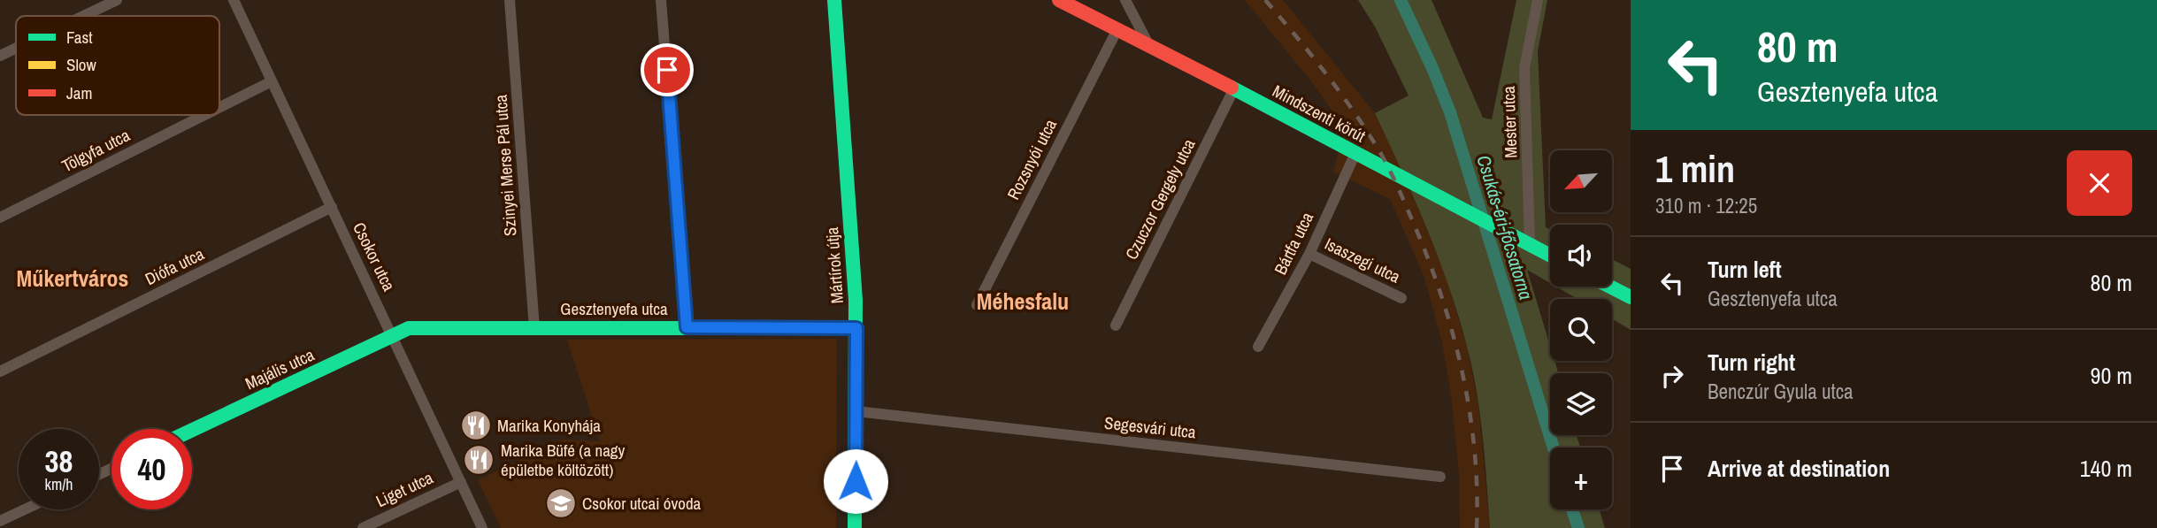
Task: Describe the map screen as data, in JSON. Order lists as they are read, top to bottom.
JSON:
{
  "streets": {
    "street": [
      "Mindszenti körút",
      "Mester utca",
      "Tölgyfa utca",
      "Rozsnyói utca",
      "Szinyei Merse Pál utca",
      "Czuczor Gergely utca",
      "Bártfa utca",
      "Csokor utca",
      "Isaszegi utca",
      "Mártírok útja",
      "Diófa utca",
      "Gesztenyefa utca",
      "Majális utca",
      "Segesvári utca",
      "Liget utca"
    ]
  },
  "crossings": [
    ["Mindszenti körút", "Mester utca"],
    ["Mindszenti körút", "Rozsnyói utca"],
    ["Mindszenti körút", "Czuczor Gergely utca"],
    ["Mindszenti körút", "Bártfa utca"],
    ["Tölgyfa utca", "Csokor utca"],
    ["Szinyei Merse Pál utca", "Gesztenyefa utca"],
    ["Bártfa utca", "Isaszegi utca"],
    ["Csokor utca", "Diófa utca"],
    ["Csokor utca", "Majális utca"],
    ["Csokor utca", "Liget utca"],
    ["Mártírok útja", "Gesztenyefa utca"],
    ["Mártírok útja", "Segesvári utca"],
    ["Gesztenyefa utca", "Majális utca"]
  ],
  "districts": ["Műkertváros", "Méhesfalu"],
  "water": ["Csukás-éri-főcsatorna"],
  "places": {
    "restaurant": ["Marika Konyhája", "Marika Büfé (a nagy épületbe költözött)"],
    "school or university": ["Csokor utcai óvoda"]
  },
  "legend": ["Fast", "Slow", "Jam"],
  "north": "bottom left",
  "page": {
    "turn": ["80 m", "Gesztenyefa utca"],
    "heading": ["1 min", "310 m · 12:25"],
    "map_buttons": "+",
    "list": [
      {
        "name": "Turn left",
        "note": "Gesztenyefa utca",
        "value": "80 m"
      },
      {
        "name": "Turn right",
        "note": "Benczúr Gyula utca",
        "value": "90 m"
      },
      {
        "name": "Arrive at destination",
        "value": "140 m"
      }
    ],
    "speed": "38 km/h",
    "limit": "40"
  }
}
